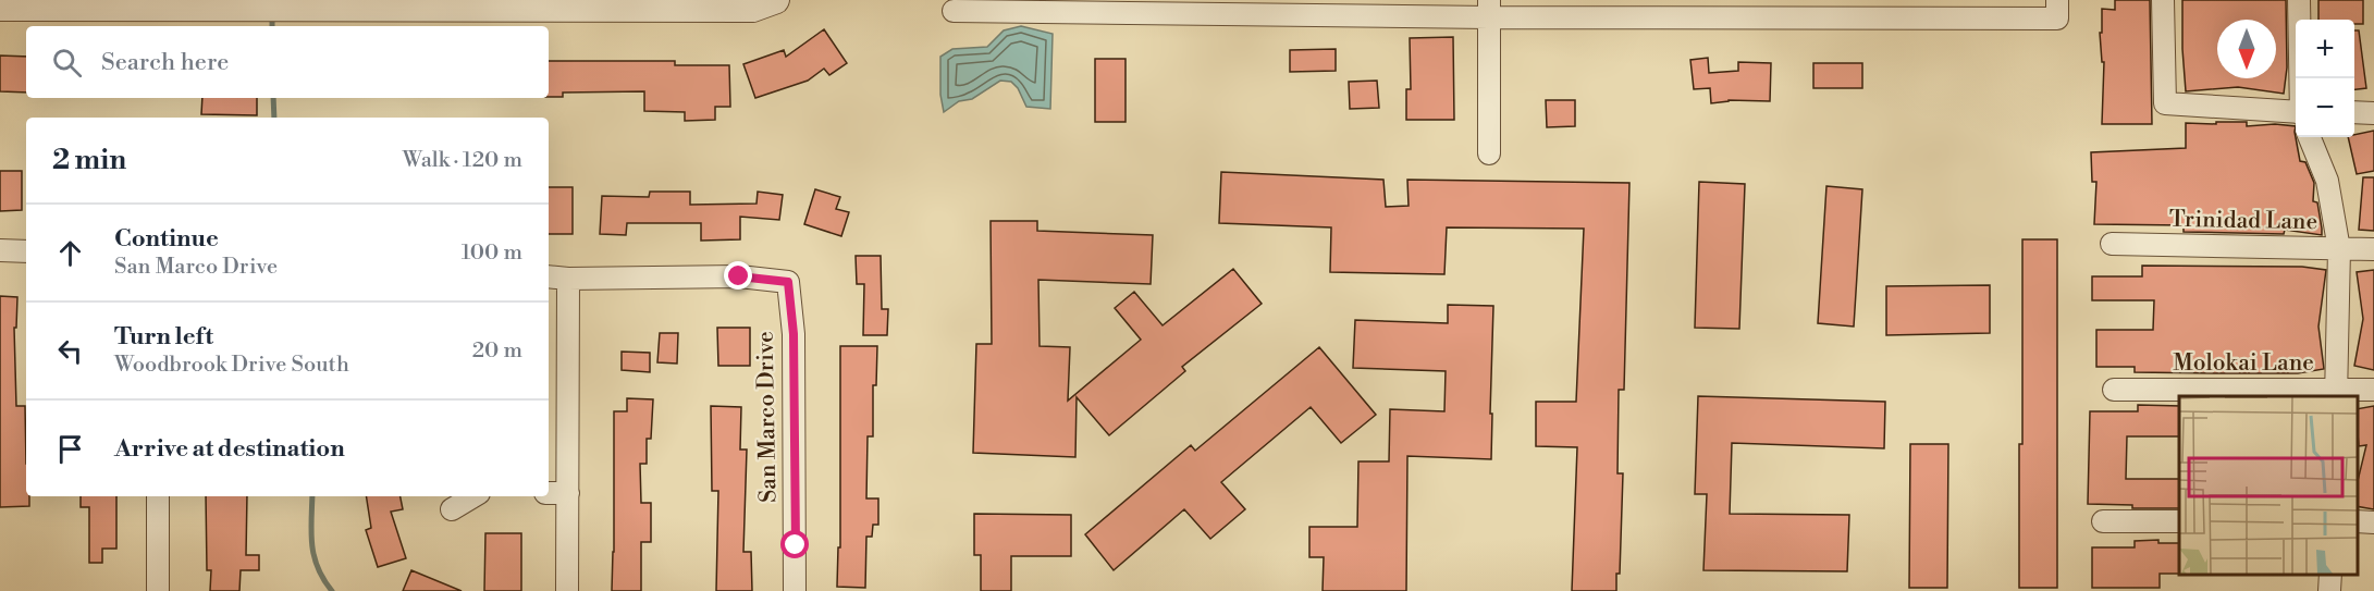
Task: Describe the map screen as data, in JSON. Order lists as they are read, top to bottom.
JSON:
{
  "streets": {
    "street": ["Trinidad Lane", "Molokai Lane", "San Marco Drive"]
  },
  "north": "bottom",
  "page": {
    "map_buttons": ["+", "−"],
    "search": "Search here",
    "heading": ["2 min", "Walk · 120 m"],
    "list": [
      ["Continue", "San Marco Drive", "100 m"],
      ["Turn left", "Woodbrook Drive South", "20 m"],
      "Arrive at destination"
    ]
  }
}
